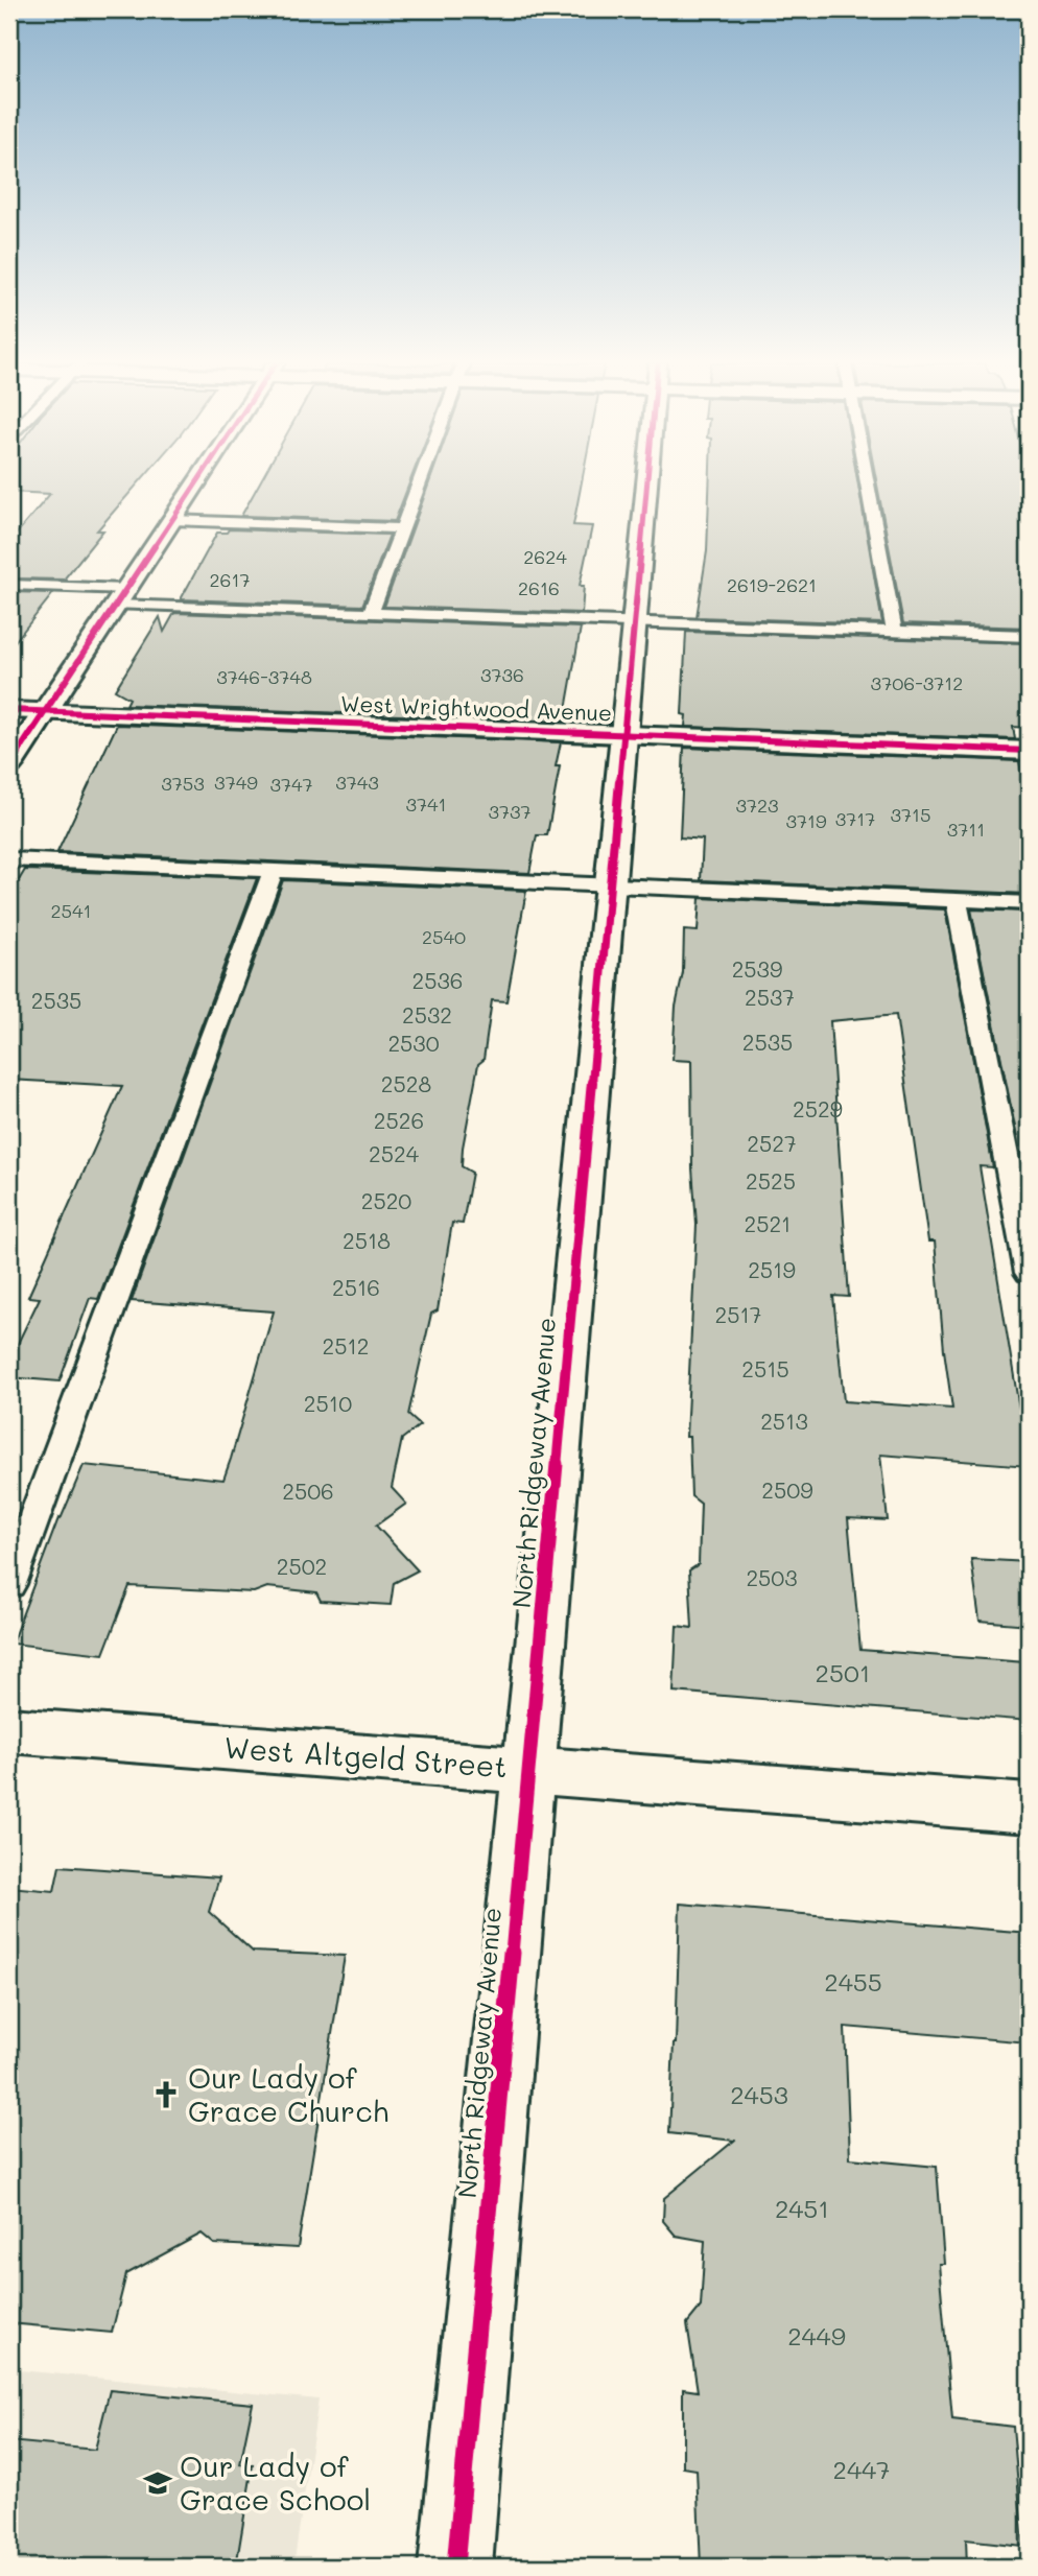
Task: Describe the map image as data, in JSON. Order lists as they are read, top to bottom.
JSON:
{
  "streets": {
    "street": ["West Wrightwood Avenue", "North Ridgeway Avenue", "West Altgeld Street"]
  },
  "crossings": [
    ["West Wrightwood Avenue", "North Ridgeway Avenue"],
    ["North Ridgeway Avenue", "West Altgeld Street"]
  ],
  "places": {
    "church": ["Our Lady of Grace Church"],
    "school or university": ["Our Lady of Grace School"]
  },
  "house_numbers": [
    "2624",
    "2617",
    "2619-2621",
    "2616",
    "3736",
    "3746-3748",
    "3706-3712",
    "3749",
    "3743",
    "3753",
    "3747",
    "3741",
    "3723",
    "3737",
    "3715",
    "3717",
    "3719",
    "3711",
    "2541",
    "2540",
    "2539",
    "2536",
    "2537",
    "2535",
    "2532",
    "2535",
    "2530",
    "2528",
    "2529",
    "2526",
    "2527",
    "2524",
    "2525",
    "2520",
    "2521",
    "2518",
    "2519",
    "2516",
    "2517",
    "2512",
    "2515",
    "2510",
    "2513",
    "2509",
    "2506",
    "2502",
    "2503",
    "2501",
    "2455",
    "2453",
    "2451",
    "2449",
    "2447"
  ]
}
